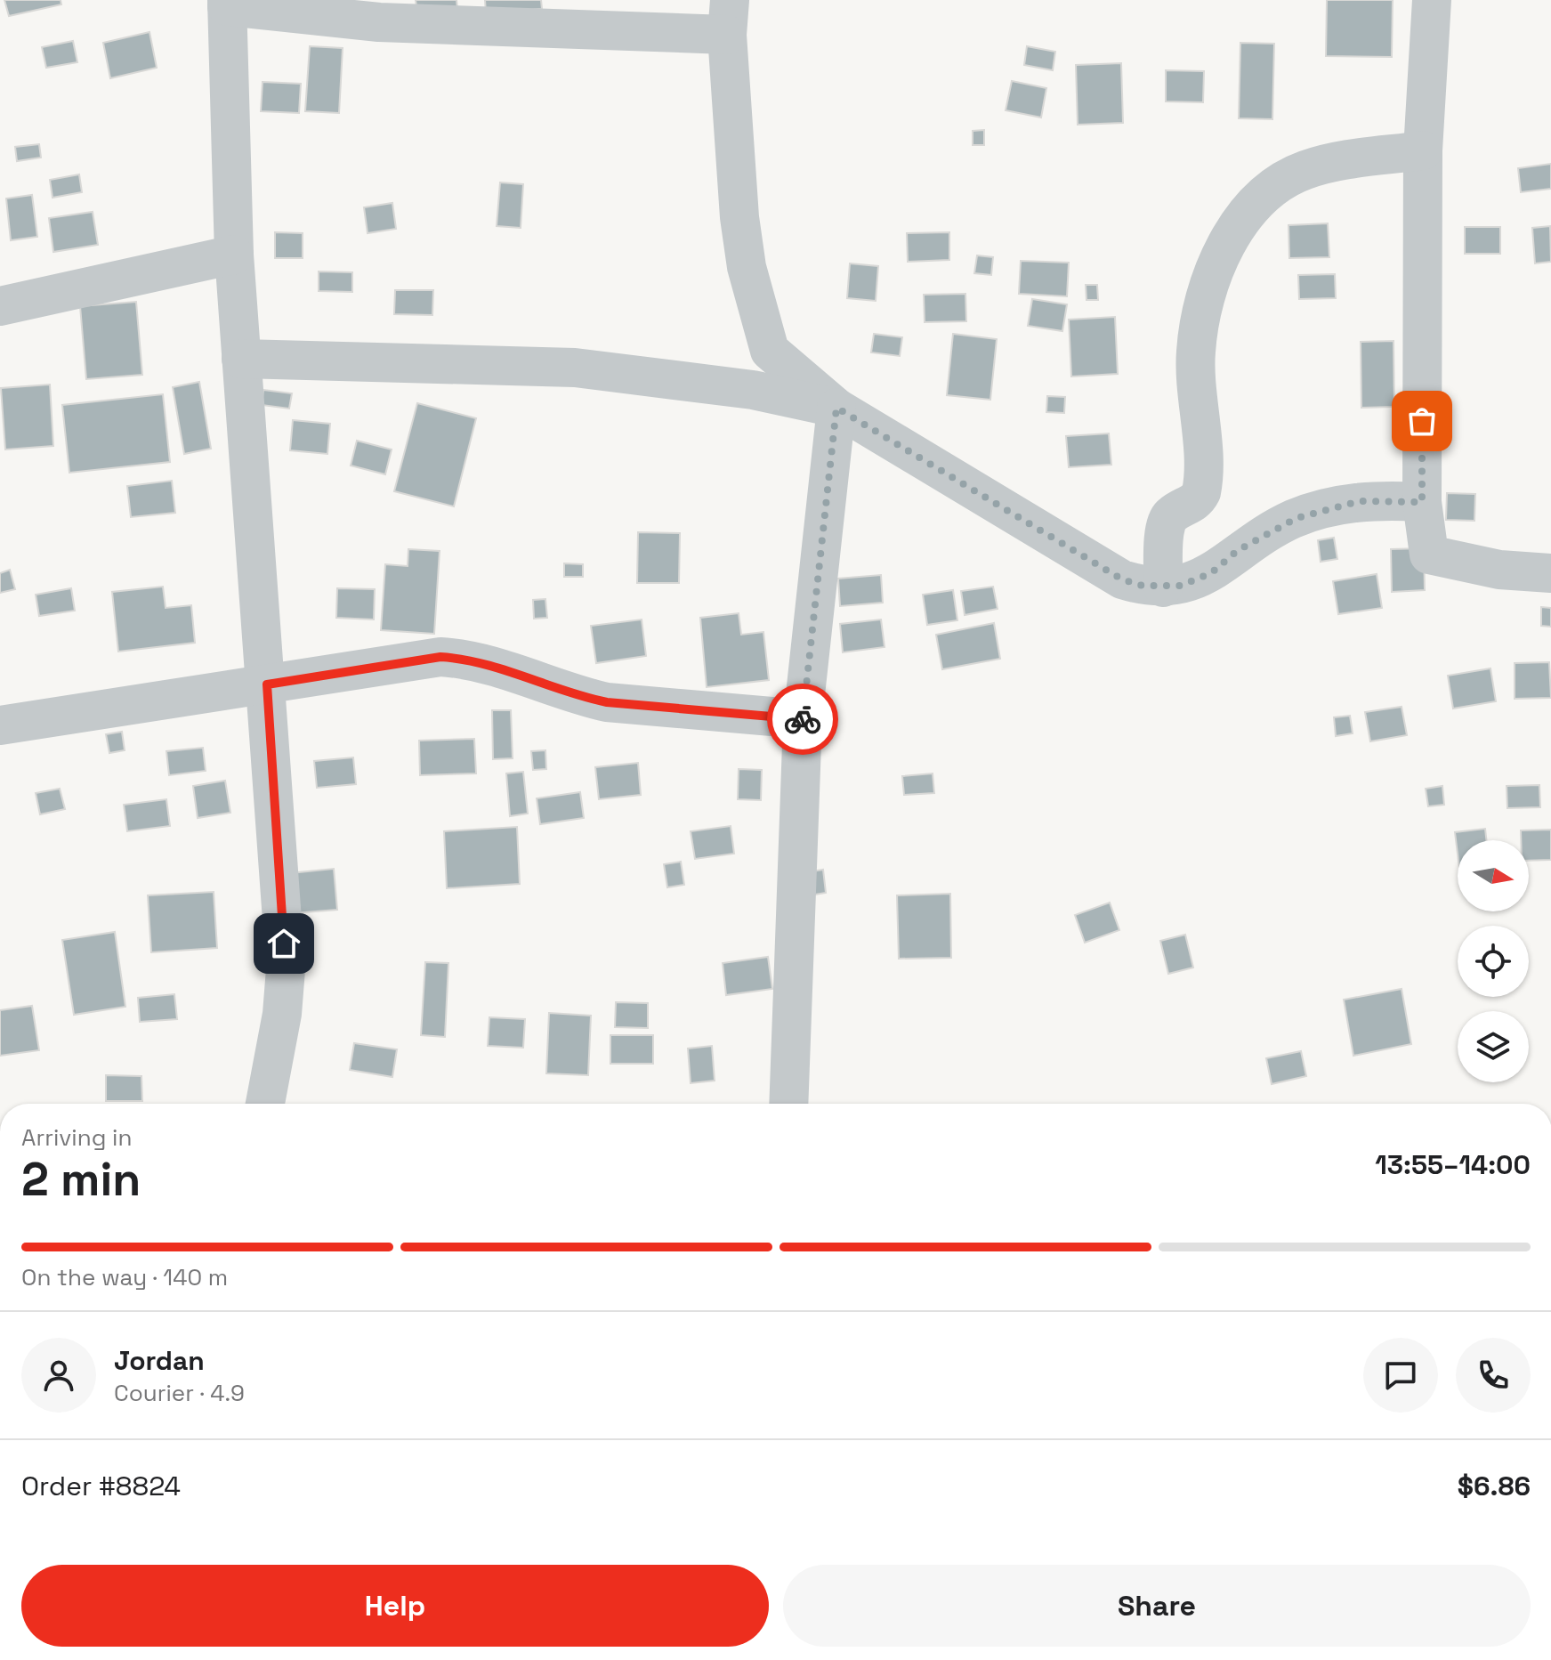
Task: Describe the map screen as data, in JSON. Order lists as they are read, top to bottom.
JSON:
{
  "north": "right",
  "page": {
    "heading": ["2 min", "Arriving in", "13:55–14:00"],
    "panel": [
      "Jordan",
      "Courier · 4.9",
      "Order #8824",
      "$6.86"
    ],
    "bar": "On the way · 140 m",
    "buttons": ["Help", "Share"]
  }
}
